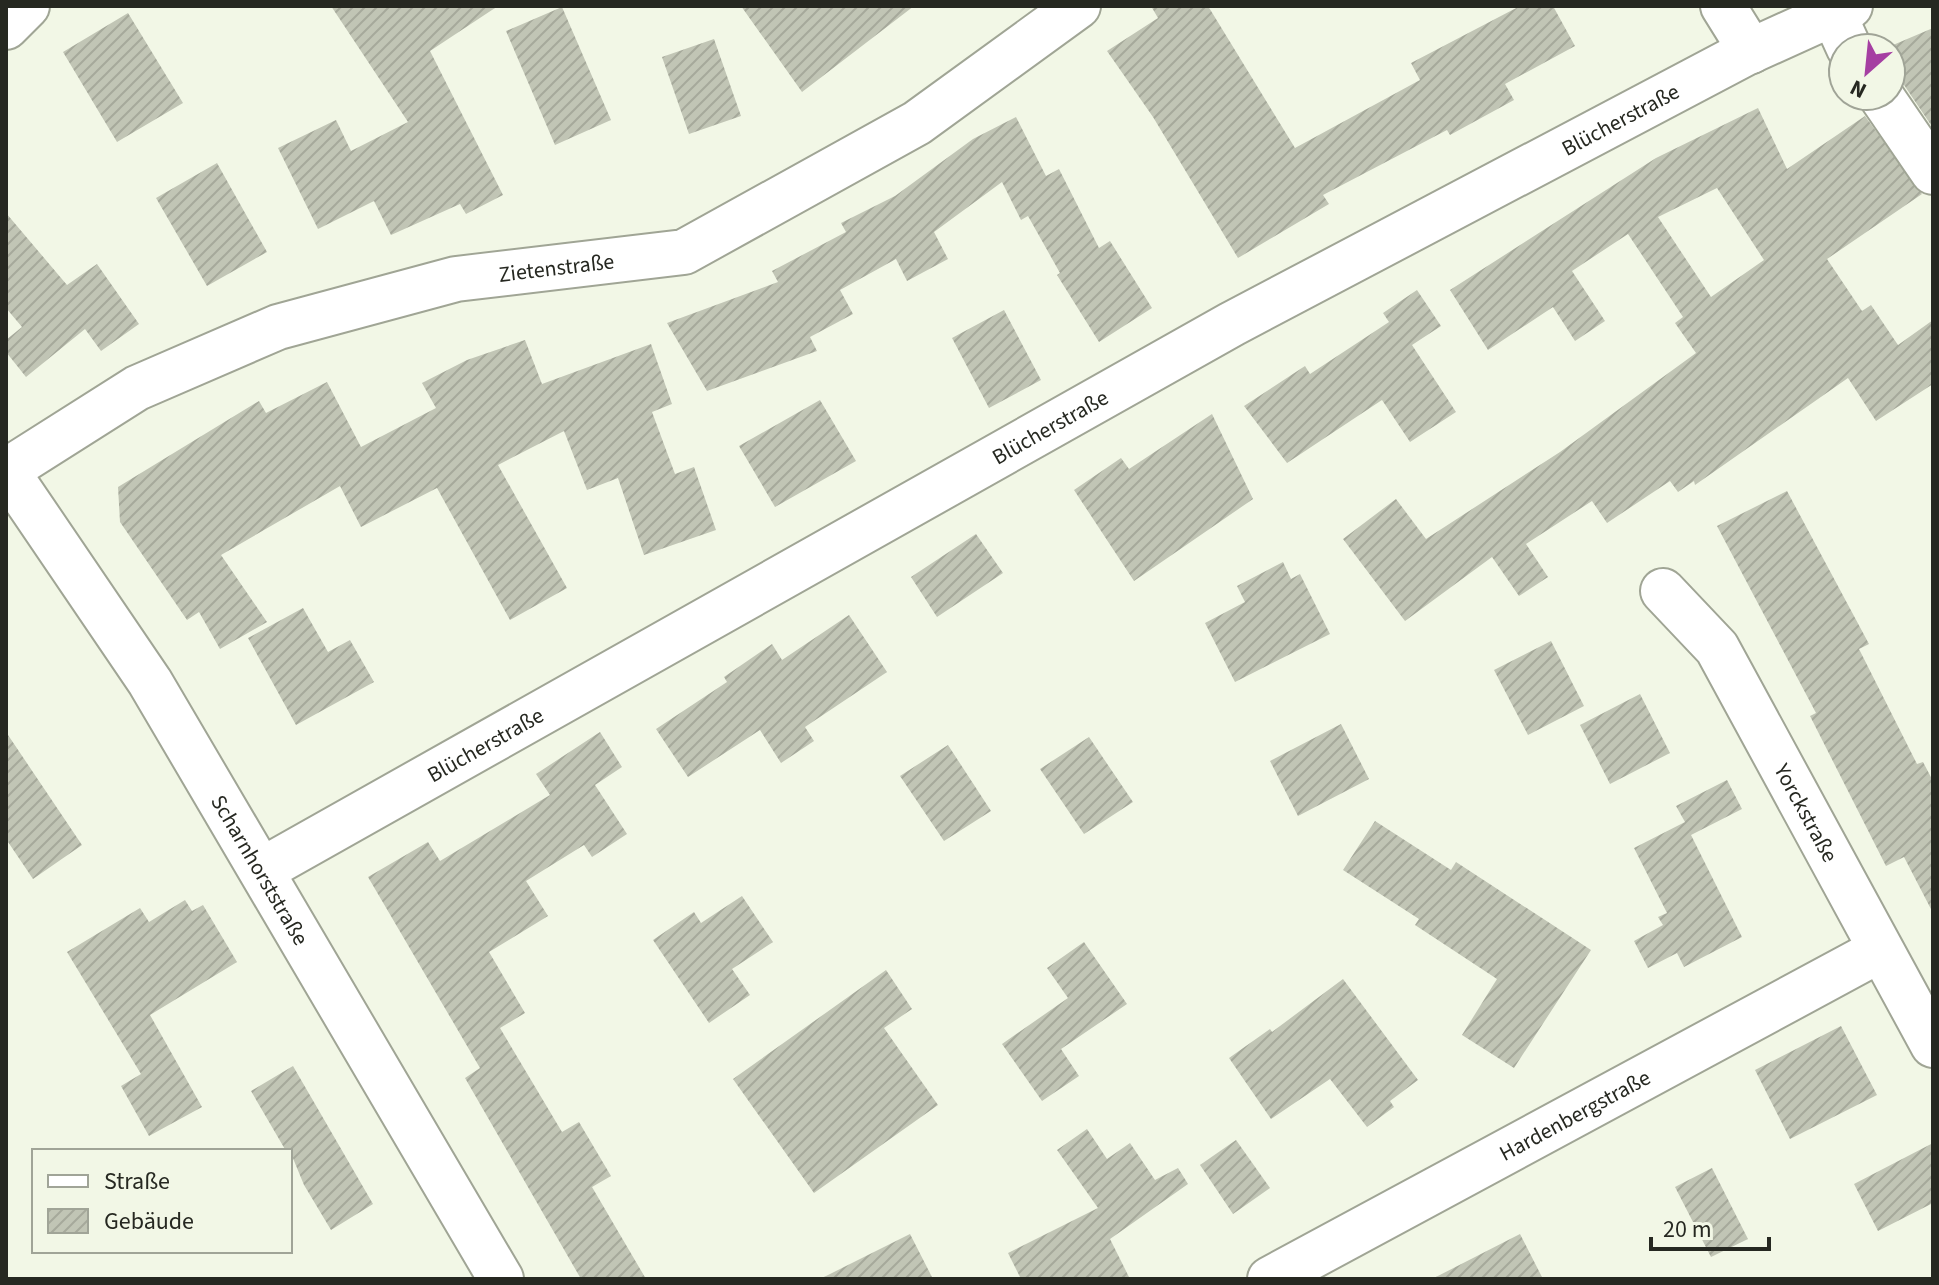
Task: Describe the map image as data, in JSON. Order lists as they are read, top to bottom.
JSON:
{
  "streets": {
    "street": [
      "Blücherstraße",
      "Zietenstraße",
      "Yorckstraße",
      "Scharnhorststraße",
      "Hardenbergstraße"
    ]
  },
  "crossings": [
    ["Blücherstraße", "Scharnhorststraße"],
    ["Zietenstraße", "Scharnhorststraße"],
    ["Yorckstraße", "Hardenbergstraße"]
  ],
  "legend": ["Straße", "Gebäude"],
  "scale_bar": "20 m",
  "north": "bottom left"
}
